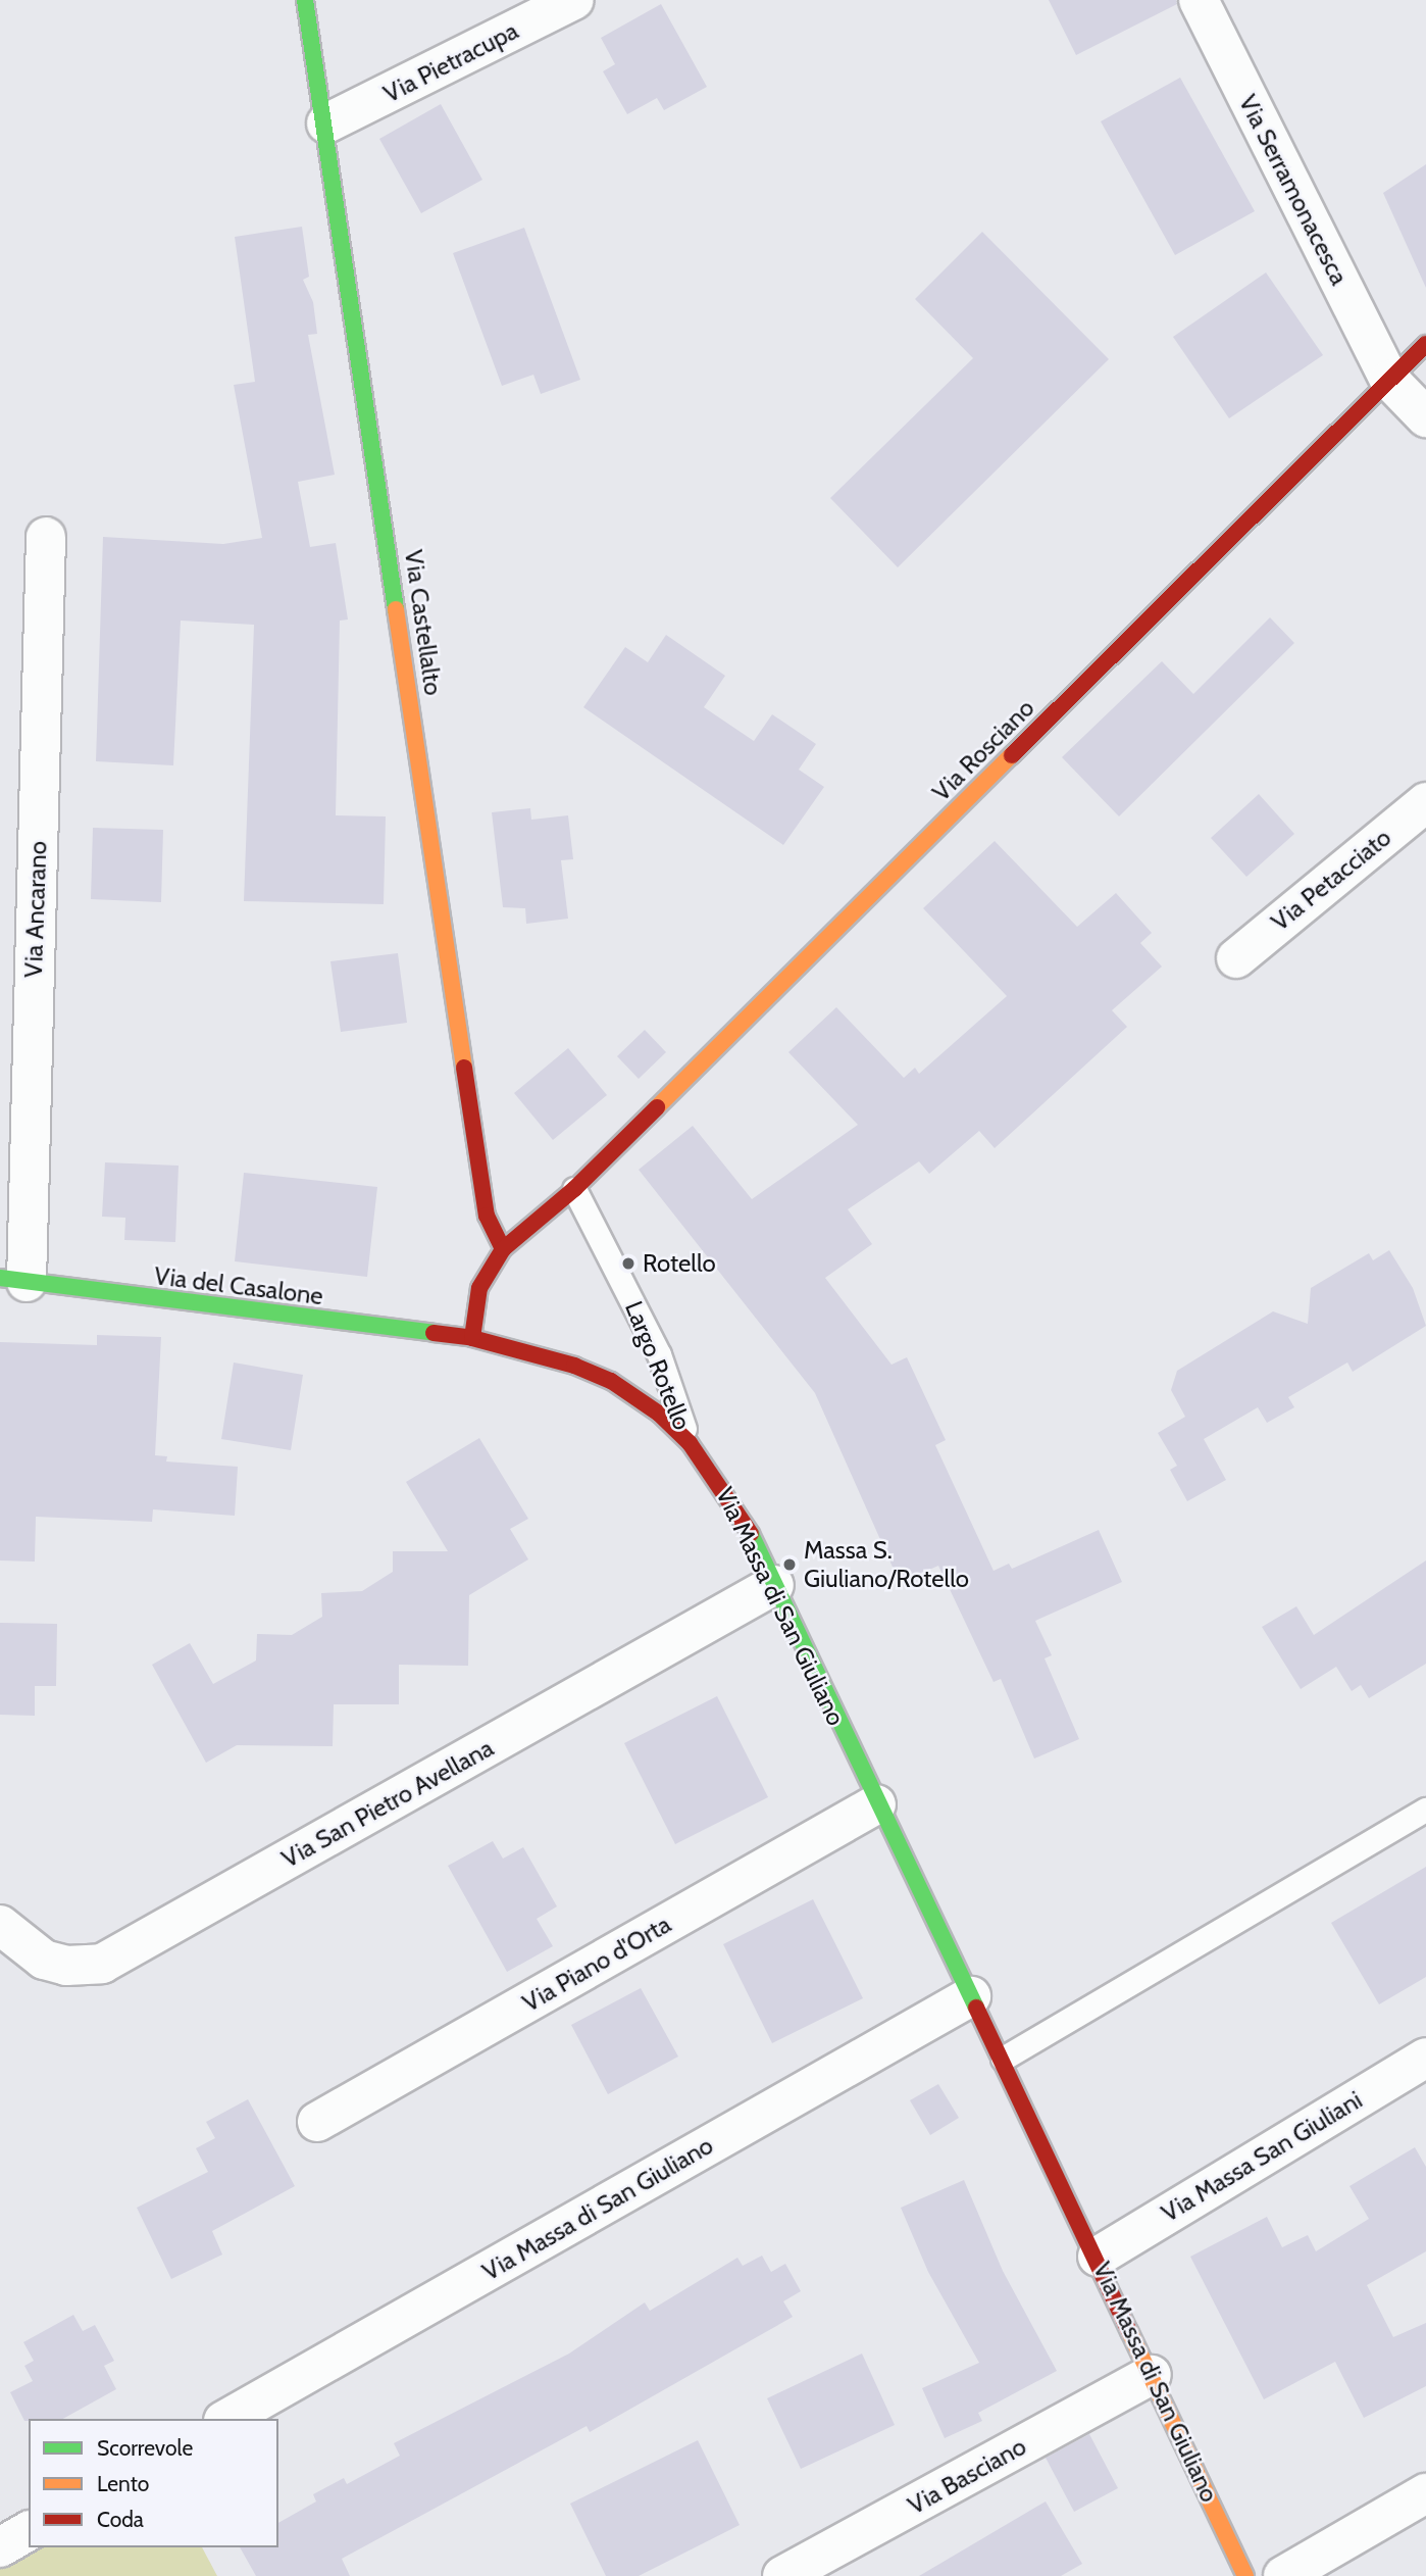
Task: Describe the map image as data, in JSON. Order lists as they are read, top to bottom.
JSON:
{
  "streets": {
    "street": [
      "Via Pietracupa",
      "Via Serramonacesca",
      "Via Castellalto",
      "Via Rosciano",
      "Via Petacciato",
      "Via Ancarano",
      "Via del Casalone",
      "Via Massa di San Giuliano",
      "Via San Pietro Avellana",
      "Via Piano d'Orta",
      "Via Massa San Giuliani",
      "Via Basciano"
    ],
    "lane": ["Largo Rotello"]
  },
  "crossings": [
    ["Via Pietracupa", "Via Castellalto"],
    ["Via Serramonacesca", "Via Rosciano"],
    ["Via Rosciano", "Largo Rotello"],
    ["Via Ancarano", "Via del Casalone"],
    ["Via del Casalone", "Via Massa di San Giuliano"],
    ["Largo Rotello", "Via Massa di San Giuliano"],
    ["Via Massa di San Giuliano", "Via San Pietro Avellana"],
    ["Via Massa di San Giuliano", "Via Piano d'Orta"],
    ["Via Massa di San Giuliano", "Via Massa San Giuliani"],
    ["Via Massa di San Giuliano", "Via Basciano"]
  ],
  "places": ["Rotello", "Massa S. Giuliano/Rotello"],
  "legend": ["Scorrevole", "Lento", "Coda"]
}
